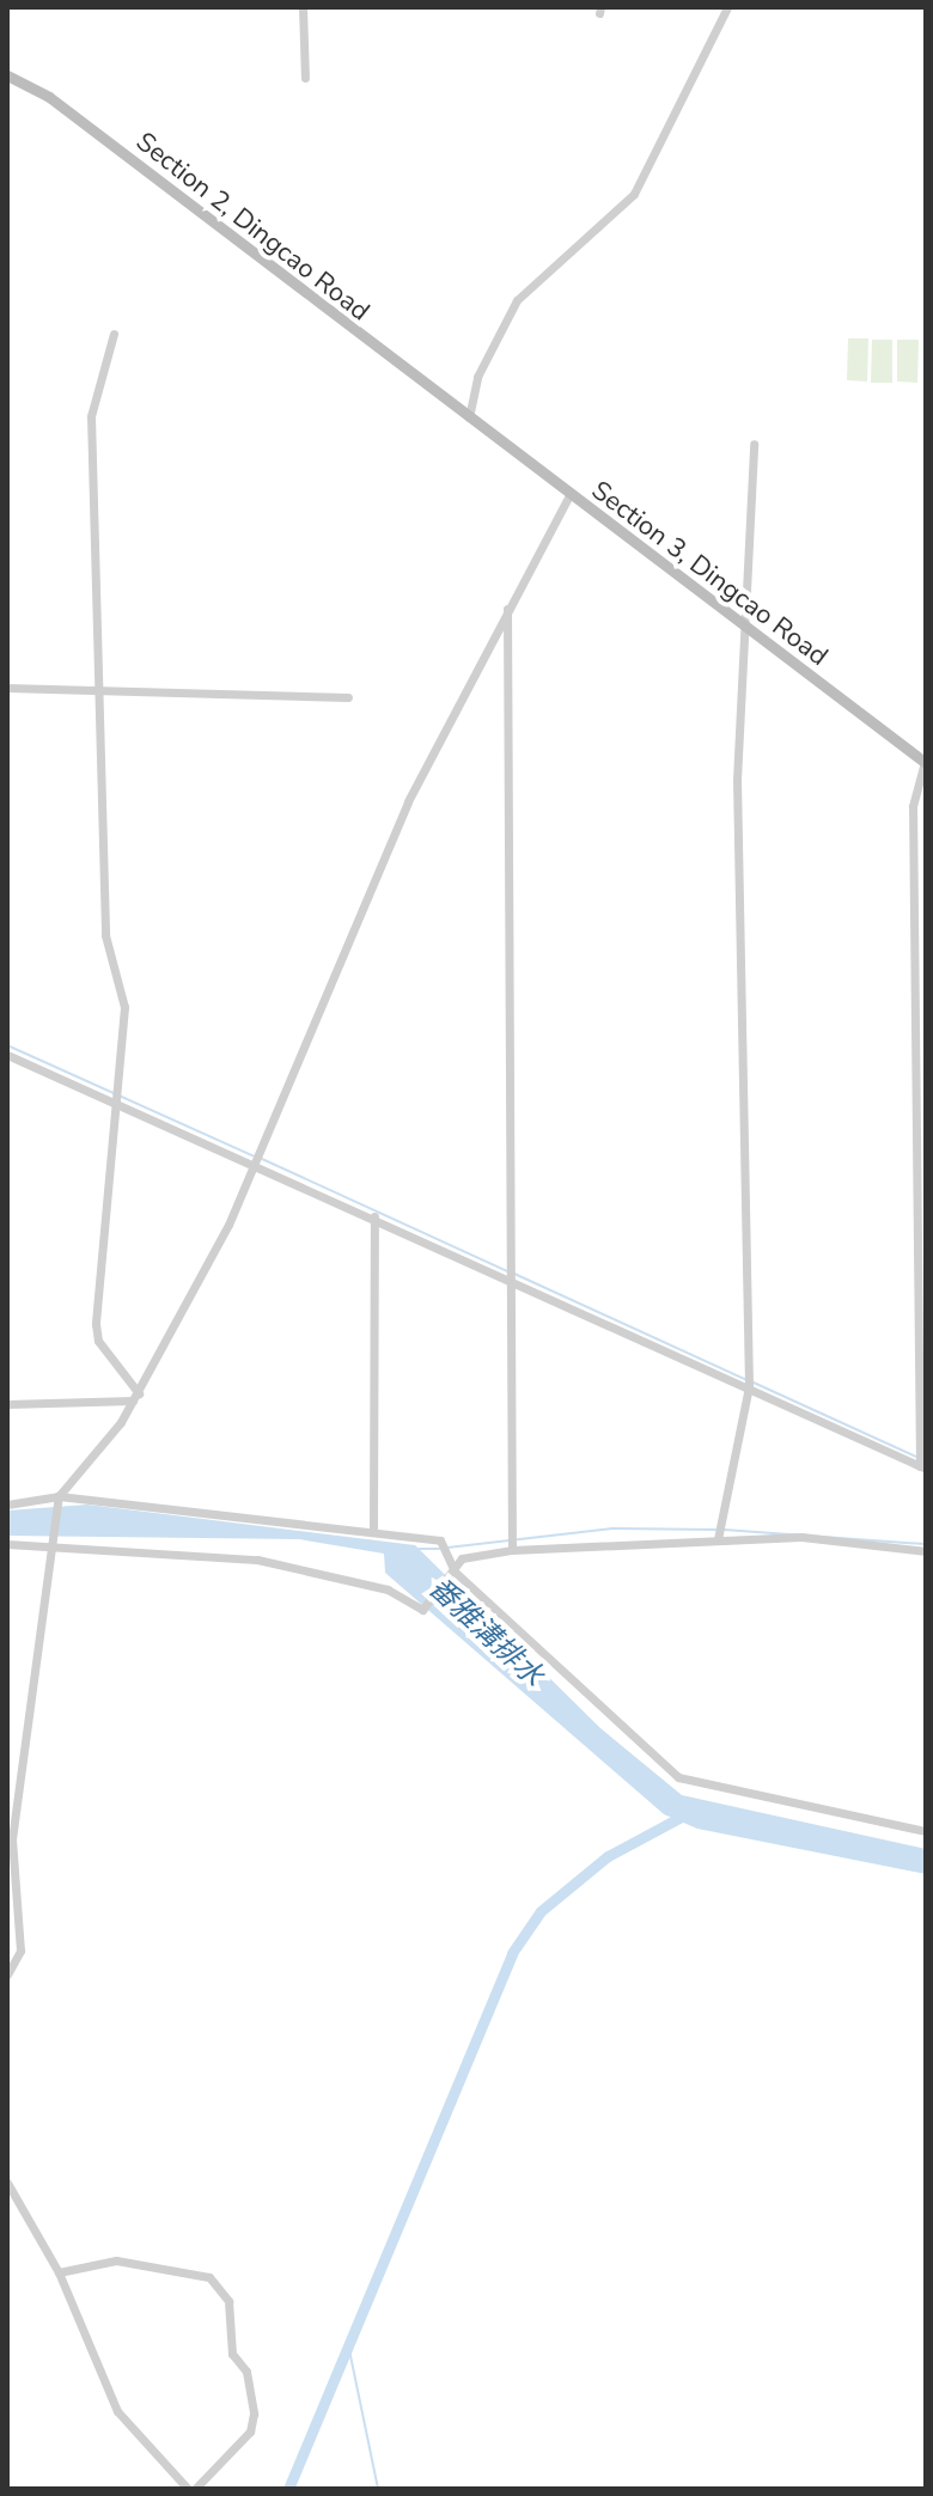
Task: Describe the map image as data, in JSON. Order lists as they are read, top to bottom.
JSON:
{
  "streets": {
    "street": ["Section 2, Dingcao Road", "Section 3, Dingcao Road"]
  },
  "crossings": [
    ["Section 2, Dingcao Road", "Section 3, Dingcao Road"]
  ],
  "water": ["番雅溝排水"]
}
